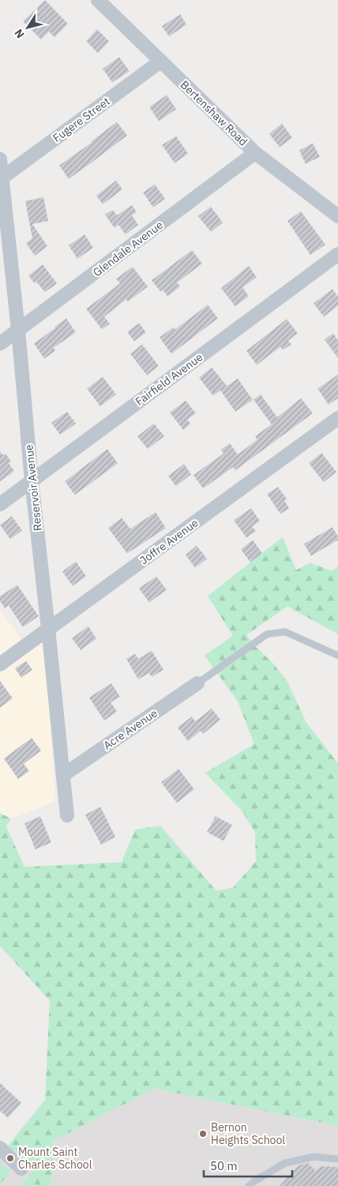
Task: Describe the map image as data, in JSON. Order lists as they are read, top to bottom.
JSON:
{
  "streets": {
    "street": [
      "Bertenshaw Road",
      "Fugere Street",
      "Glendale Avenue",
      "Fairfield Avenue",
      "Reservoir Avenue",
      "Joffre Avenue",
      "Acre Avenue"
    ]
  },
  "crossings": [
    ["Bertenshaw Road", "Fugere Street"],
    ["Bertenshaw Road", "Glendale Avenue"],
    ["Fugere Street", "Reservoir Avenue"],
    ["Glendale Avenue", "Reservoir Avenue"],
    ["Fairfield Avenue", "Reservoir Avenue"],
    ["Reservoir Avenue", "Joffre Avenue"],
    ["Reservoir Avenue", "Acre Avenue"]
  ],
  "places": ["Bernon Heights School", "Mount Saint Charles School"],
  "scale_bar": "50 m",
  "north": "bottom left"
}
